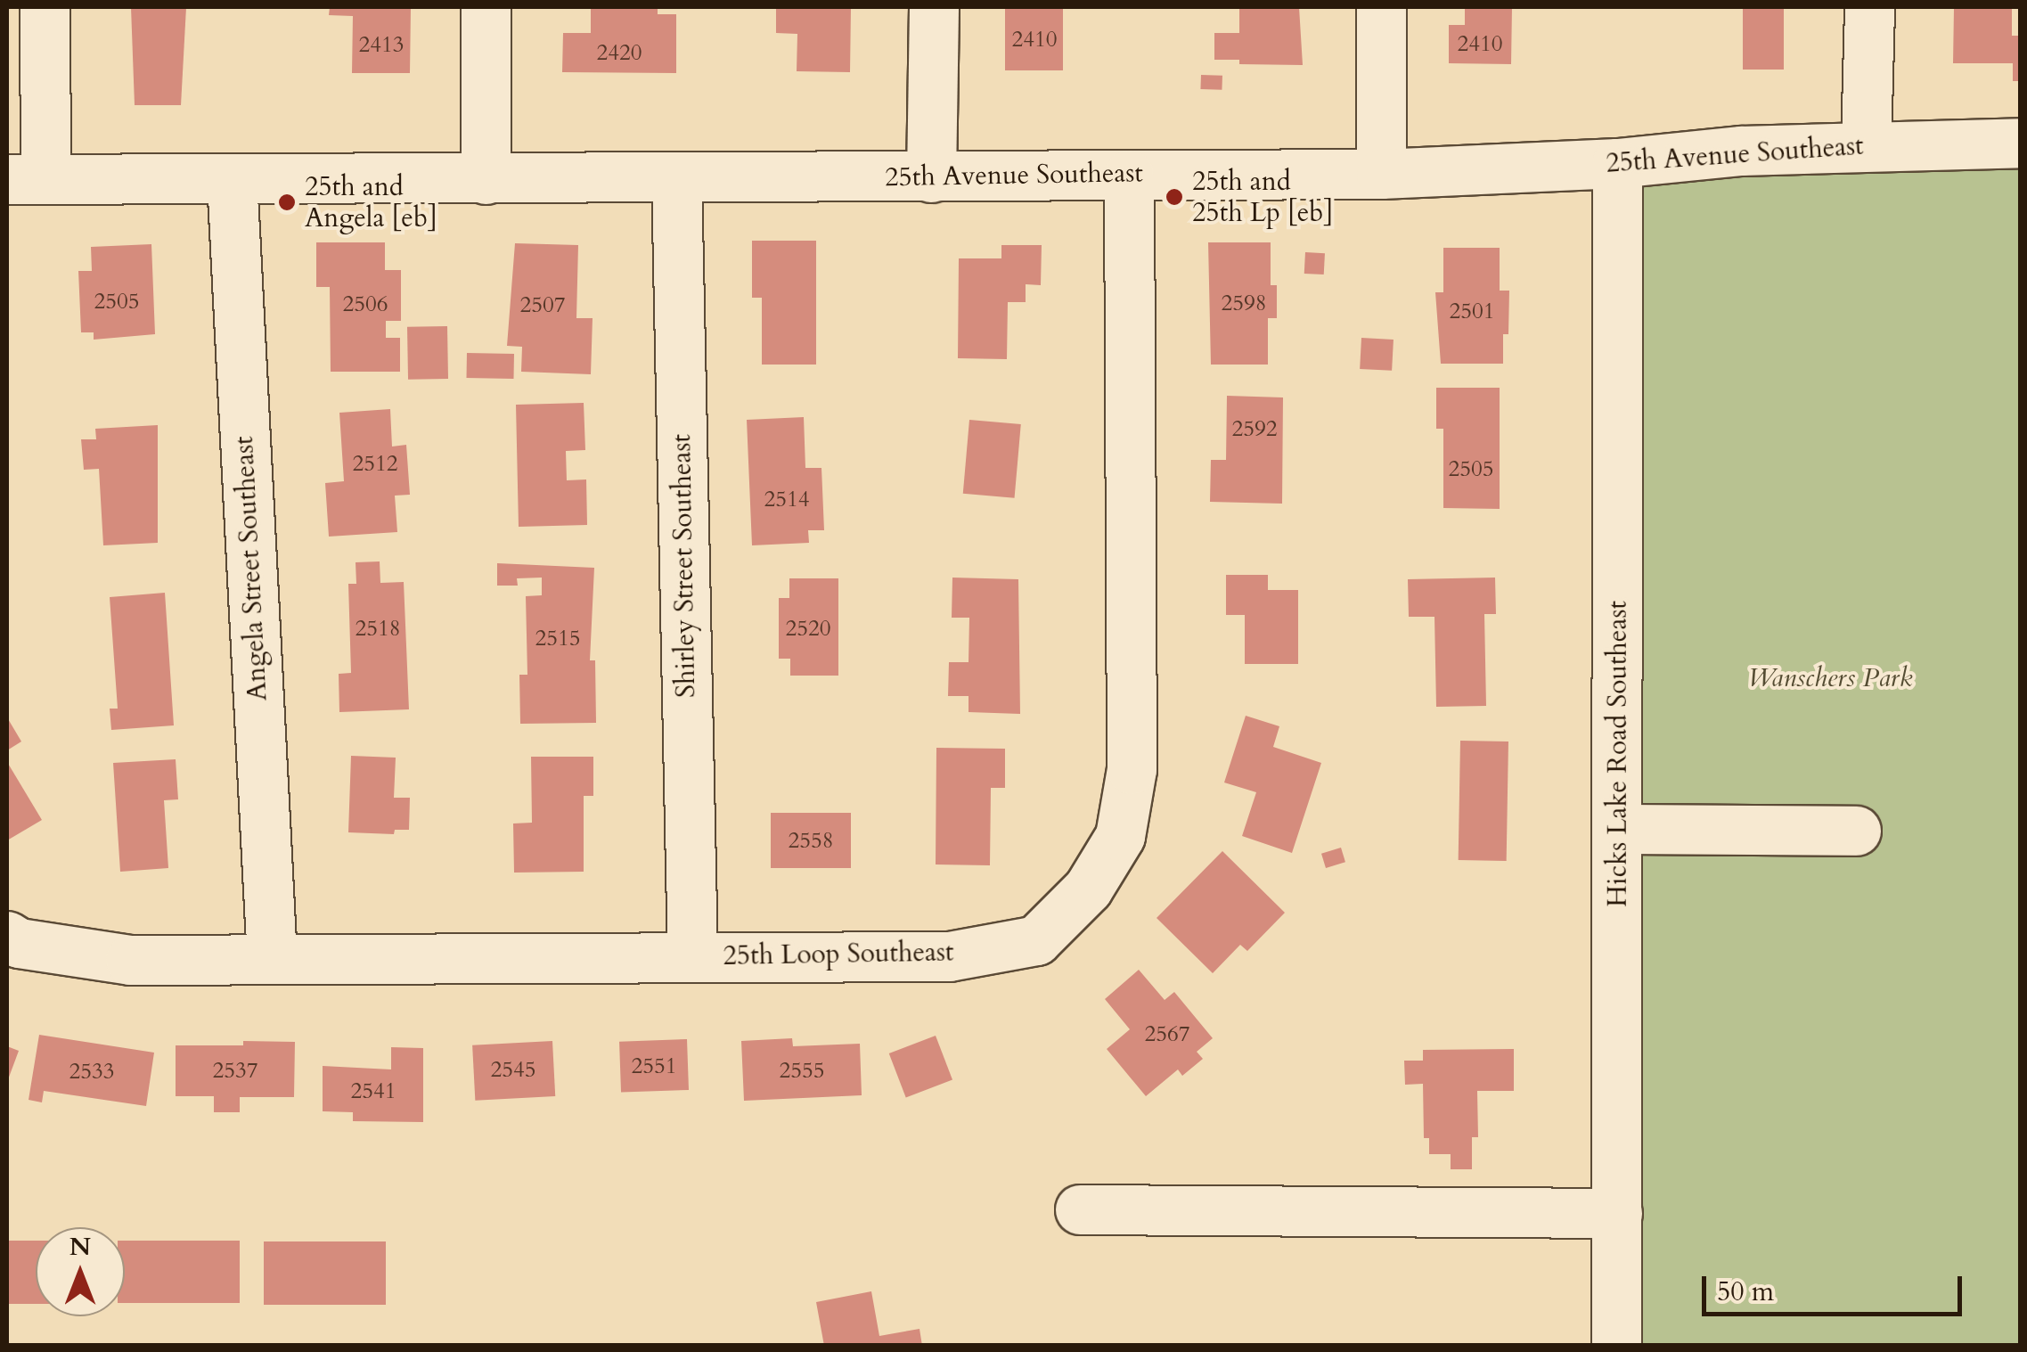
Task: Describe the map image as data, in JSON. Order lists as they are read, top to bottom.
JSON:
{
  "streets": {
    "street": [
      "25th Avenue Southeast",
      "Shirley Street Southeast",
      "Angela Street Southeast",
      "Hicks Lake Road Southeast",
      "25th Loop Southeast"
    ]
  },
  "crossings": [
    ["25th Avenue Southeast", "Shirley Street Southeast"],
    ["25th Avenue Southeast", "Angela Street Southeast"],
    ["25th Avenue Southeast", "Hicks Lake Road Southeast"],
    ["25th Avenue Southeast", "25th Loop Southeast"],
    ["Shirley Street Southeast", "25th Loop Southeast"],
    ["Angela Street Southeast", "25th Loop Southeast"]
  ],
  "parks": ["Wanschers Park"],
  "places": ["25th and 25th Lp [eb]", "25th and Angela [eb]"],
  "house_numbers": [
    "2410",
    "2410",
    "2413",
    "2420",
    "2505",
    "2598",
    "2506",
    "2507",
    "2501",
    "2592",
    "2512",
    "2505",
    "2514",
    "2518",
    "2520",
    "2515",
    "2558",
    "2567",
    "2551",
    "2545",
    "2537",
    "2555",
    "2533",
    "2541"
  ],
  "scale_bar": "50 m",
  "north": "top"
}
